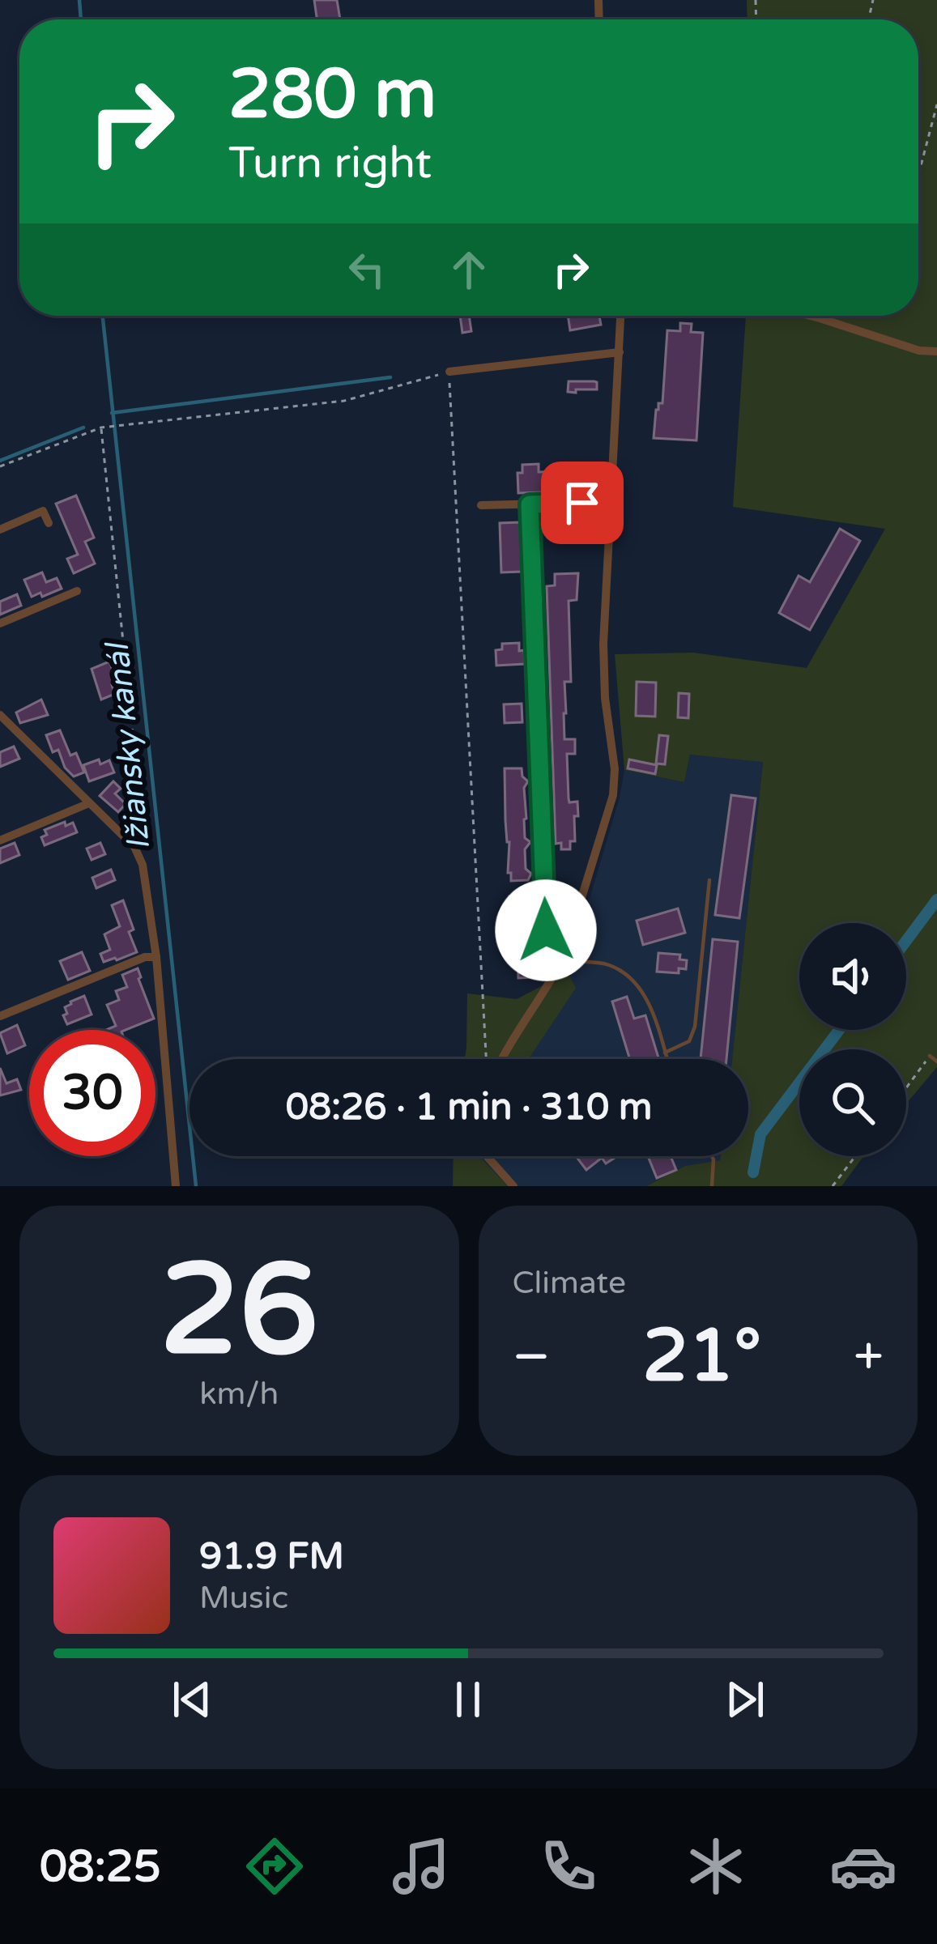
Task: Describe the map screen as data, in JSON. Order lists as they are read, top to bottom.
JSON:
{
  "water": ["Ižiansky kanál"],
  "page": {
    "turn": ["280 m", "Turn right"],
    "limit": "30",
    "trip": "08:26 · 1 min · 310 m",
    "tile": [
      ["26", "km/h"],
      "Climate"
    ],
    "heat": ["−", "21°", "+"],
    "song": ["91.9 FM", "Music"],
    "tabs": "08:25"
  }
}
